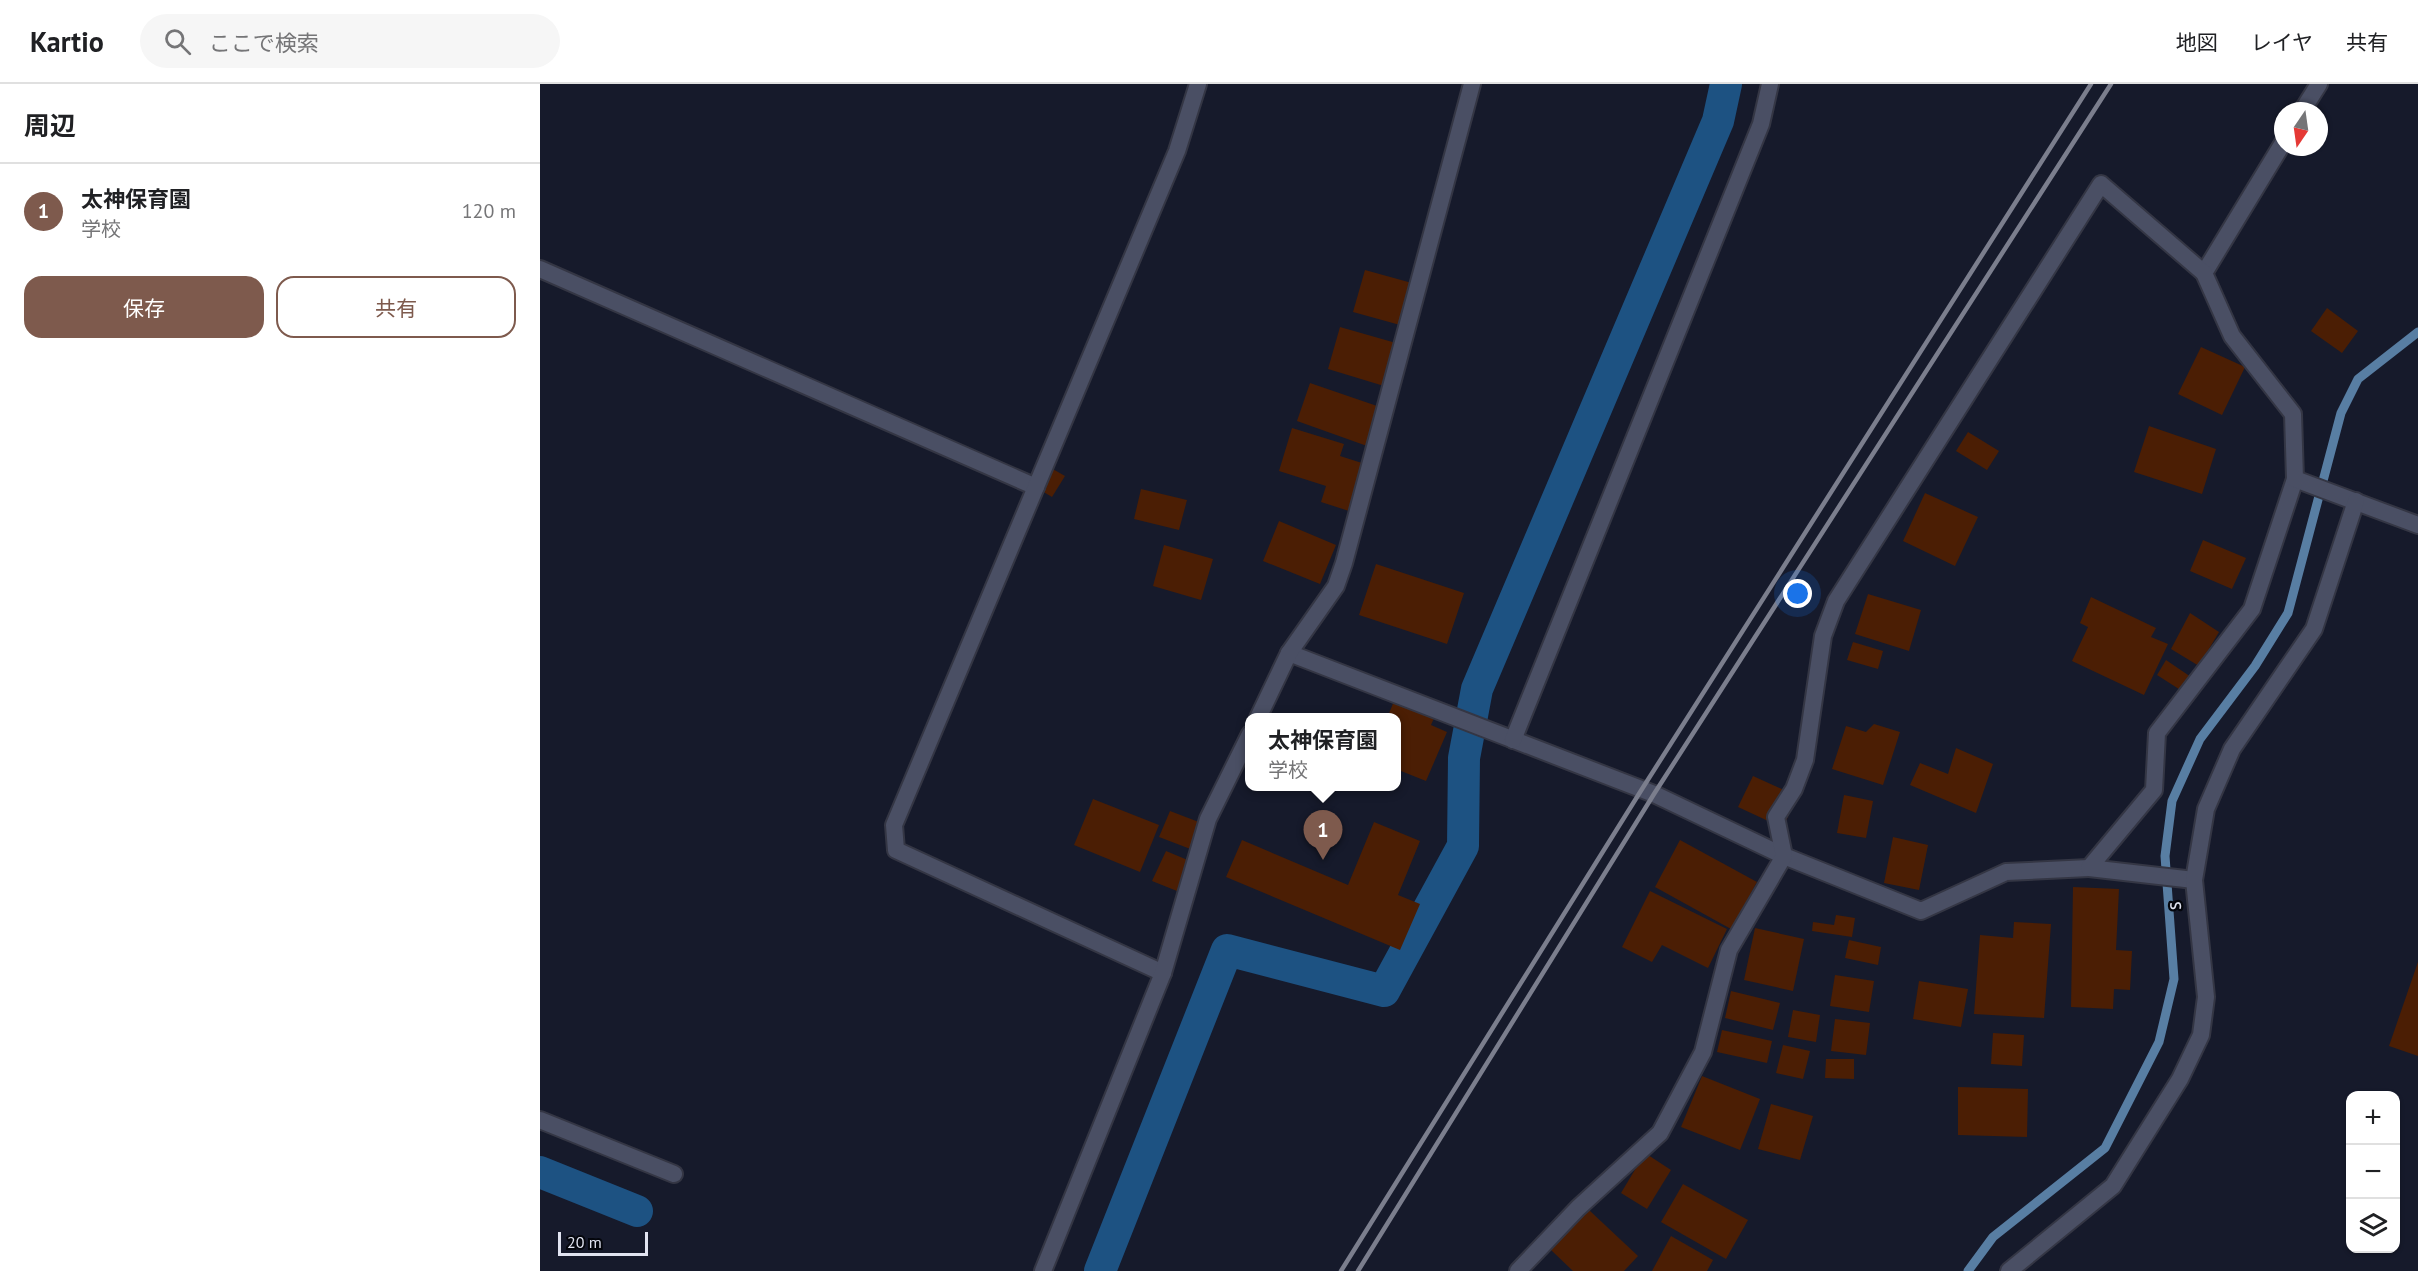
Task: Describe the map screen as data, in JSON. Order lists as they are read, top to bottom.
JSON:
{
  "streets": {
    "street": ["s"]
  },
  "scale_bar": "20 m",
  "north": "bottom",
  "page": {
    "header": "Kartio",
    "search": "ここで検索",
    "nav": ["地図", "レイヤ", "共有"],
    "heading": "周辺",
    "list": [
      {
        "mark": "1",
        "name": "太神保育園",
        "note": "学校",
        "value": "120 m"
      }
    ],
    "buttons": ["保存", "共有"],
    "popup": ["太神保育園", "学校"],
    "pins": "1",
    "map_buttons": ["+", "−"],
    "scale": "20 m"
  }
}
